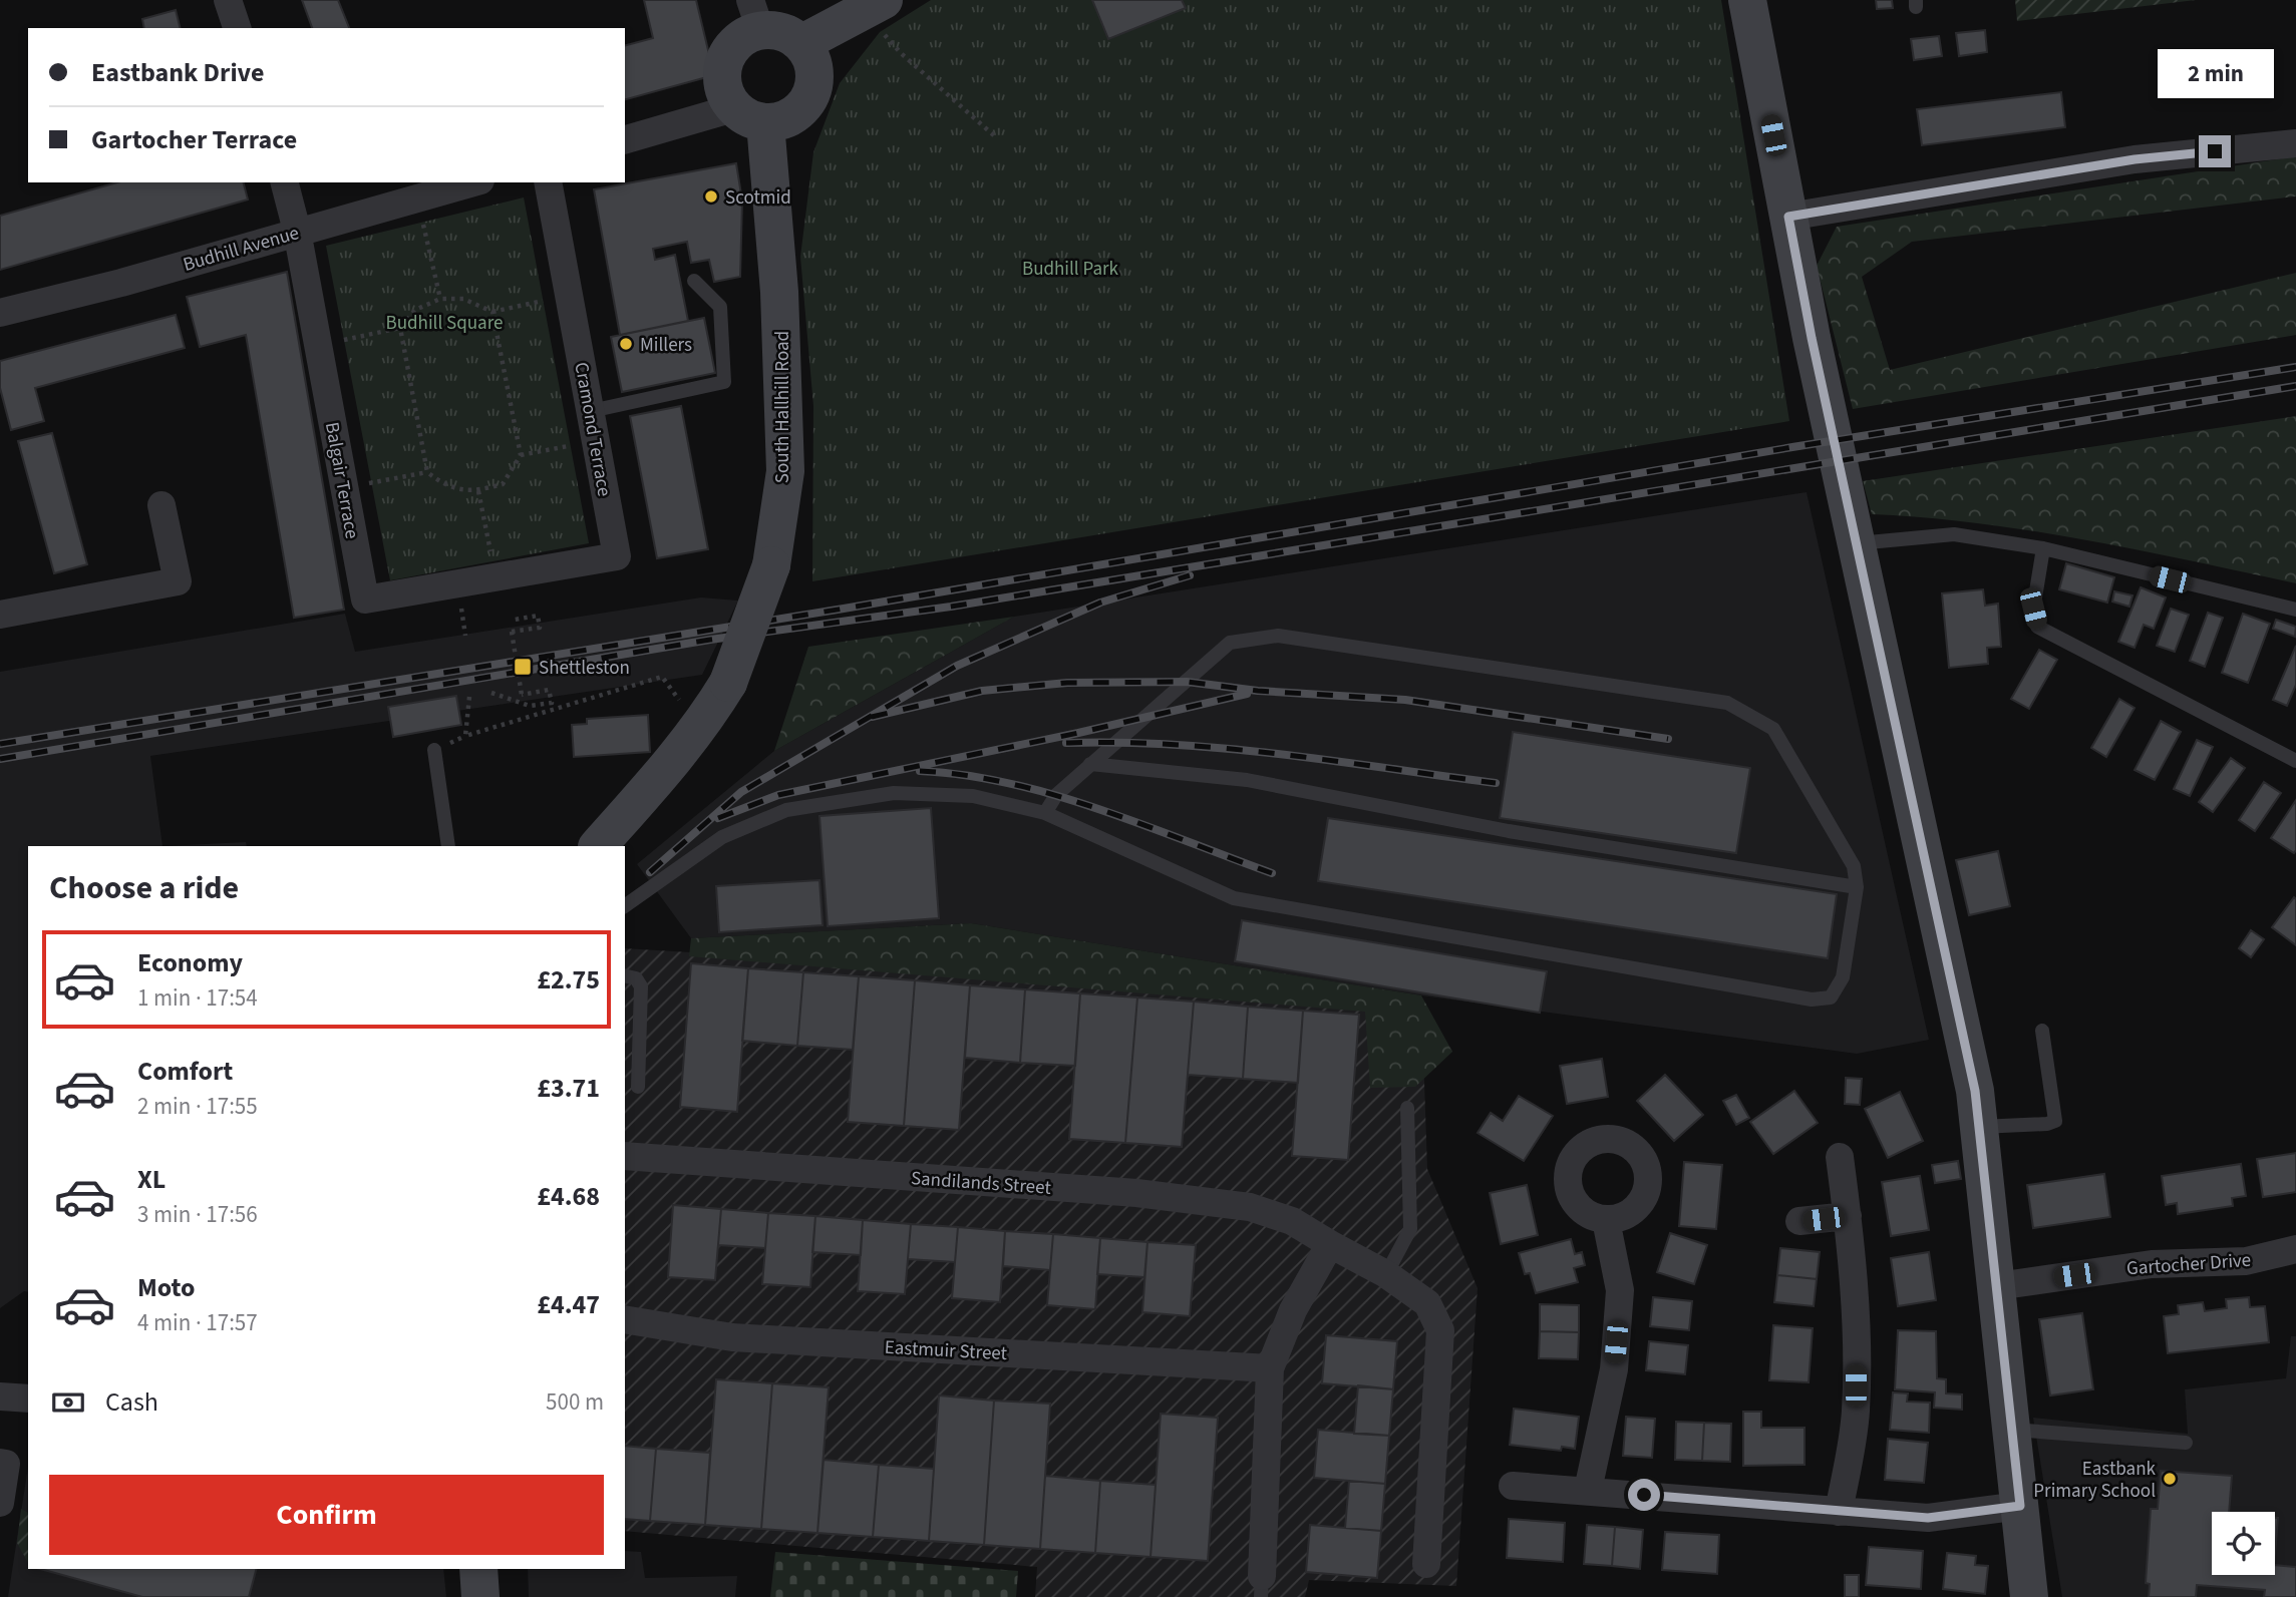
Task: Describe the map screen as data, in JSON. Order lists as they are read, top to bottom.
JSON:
{
  "streets": {
    "main road": ["South Hallhill Road"],
    "street": [
      "Budhill Avenue",
      "Cramond Terrace",
      "Balgair Terrace",
      "Sandilands Street",
      "Gartocher Drive",
      "Eastmuir Street"
    ]
  },
  "crossings": [
    ["Budhill Avenue", "Balgair Terrace"],
    ["Cramond Terrace", "Balgair Terrace"]
  ],
  "parks": ["Budhill Park", "Budhill Square"],
  "places": {
    "other": ["Scotmid", "Millers", "Eastbank Primary School"],
    "transit": ["Shettleston"]
  },
  "page": {
    "banner": ["Eastbank Drive", "Gartocher Terrace"],
    "bubble": "2 min",
    "heading": "Choose a ride",
    "list": [
      {
        "name": "Economy",
        "note": "1 min · 17:54",
        "value": "£2.75"
      },
      {
        "name": "Comfort",
        "note": "2 min · 17:55",
        "value": "£3.71"
      },
      {
        "name": "XL",
        "note": "3 min · 17:56",
        "value": "£4.68"
      },
      {
        "name": "Moto",
        "note": "4 min · 17:57",
        "value": "£4.47"
      }
    ],
    "pay": ["Cash", "500 m"],
    "buttons": "Confirm"
  }
}
